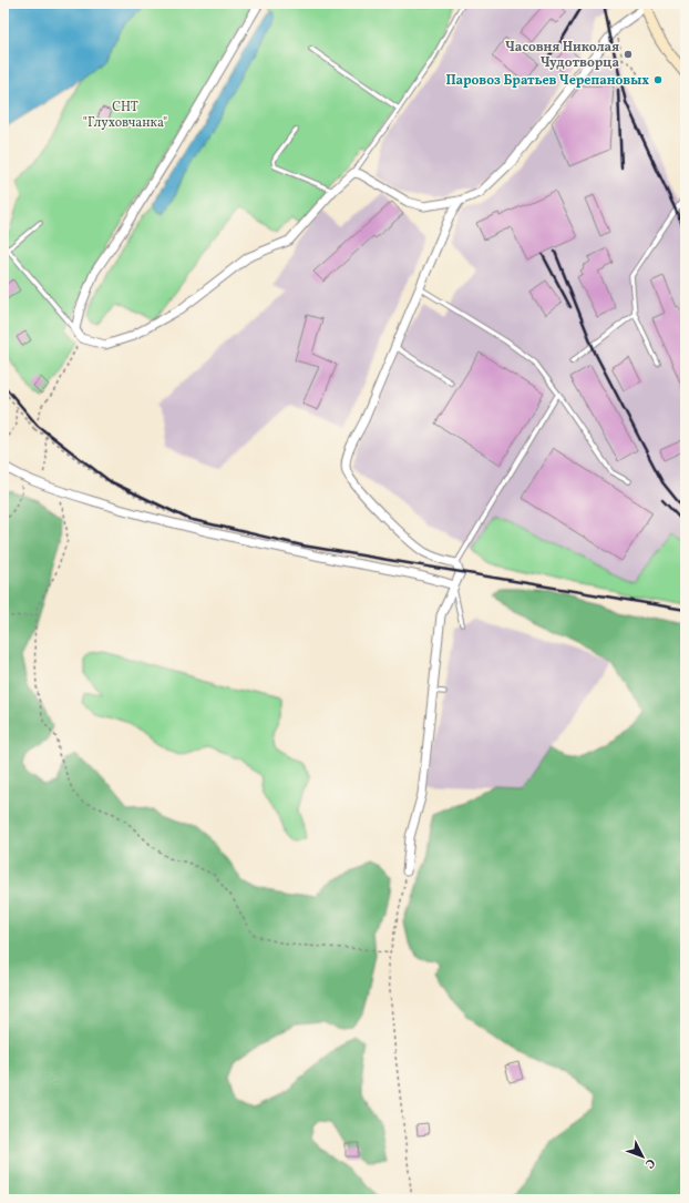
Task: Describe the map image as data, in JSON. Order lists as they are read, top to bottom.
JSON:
{
  "parks": ["СНТ \"Глуховчанка\""],
  "places": ["Часовня Николая Чудотворца", "Паровоз Братьев Черепановых"],
  "north": "bottom right"
}
